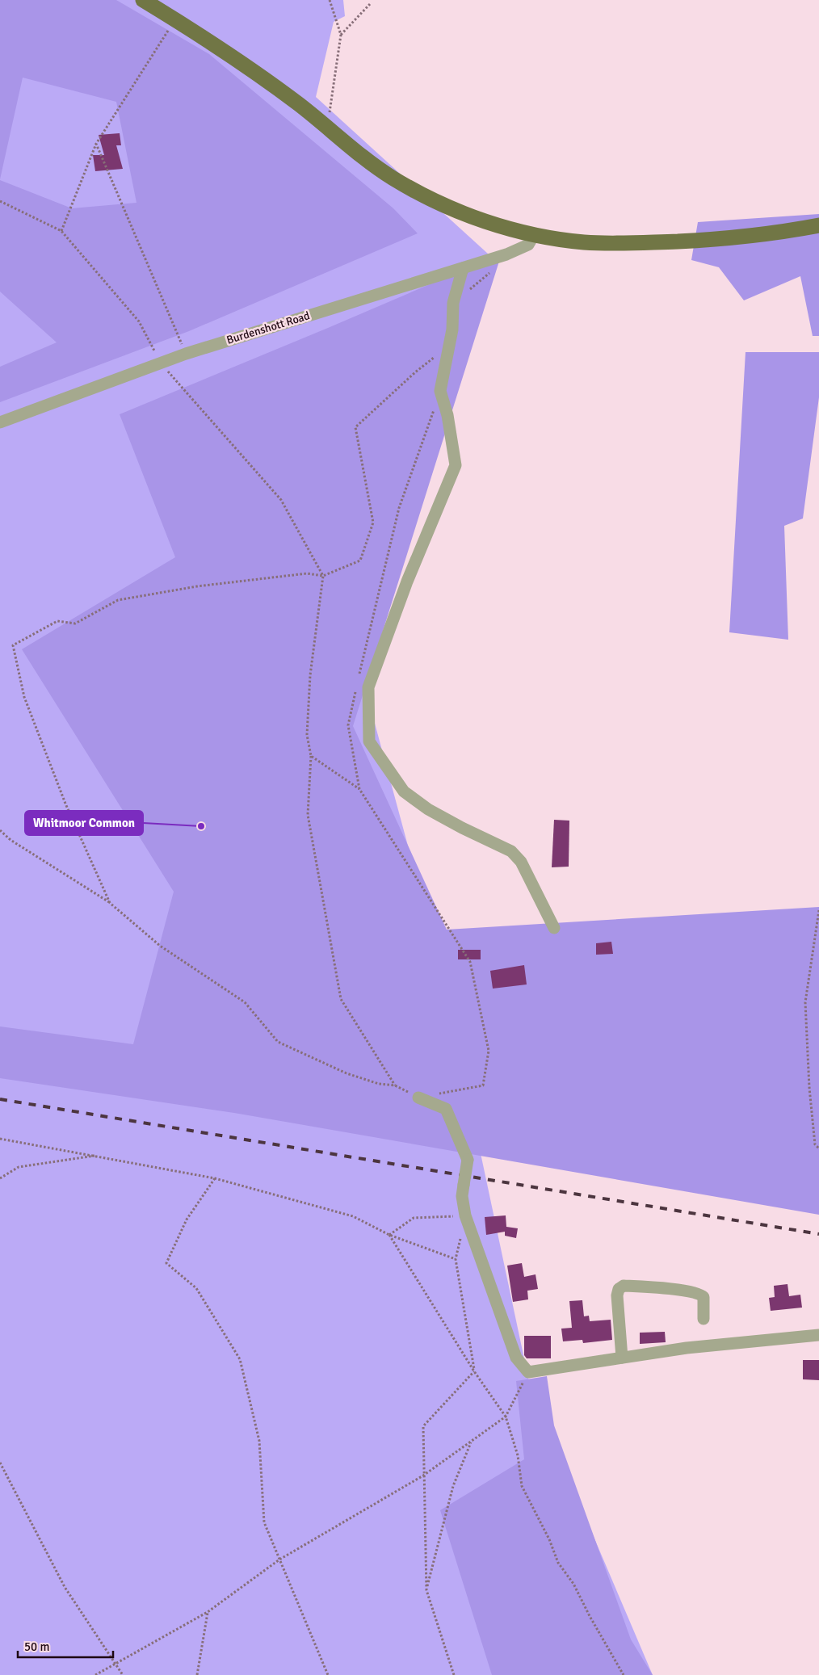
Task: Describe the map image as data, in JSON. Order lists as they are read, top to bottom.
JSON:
{
  "streets": {
    "street": ["Burdenshott Road"]
  },
  "places": ["Whitmoor Common"],
  "scale_bar": "50 m"
}
